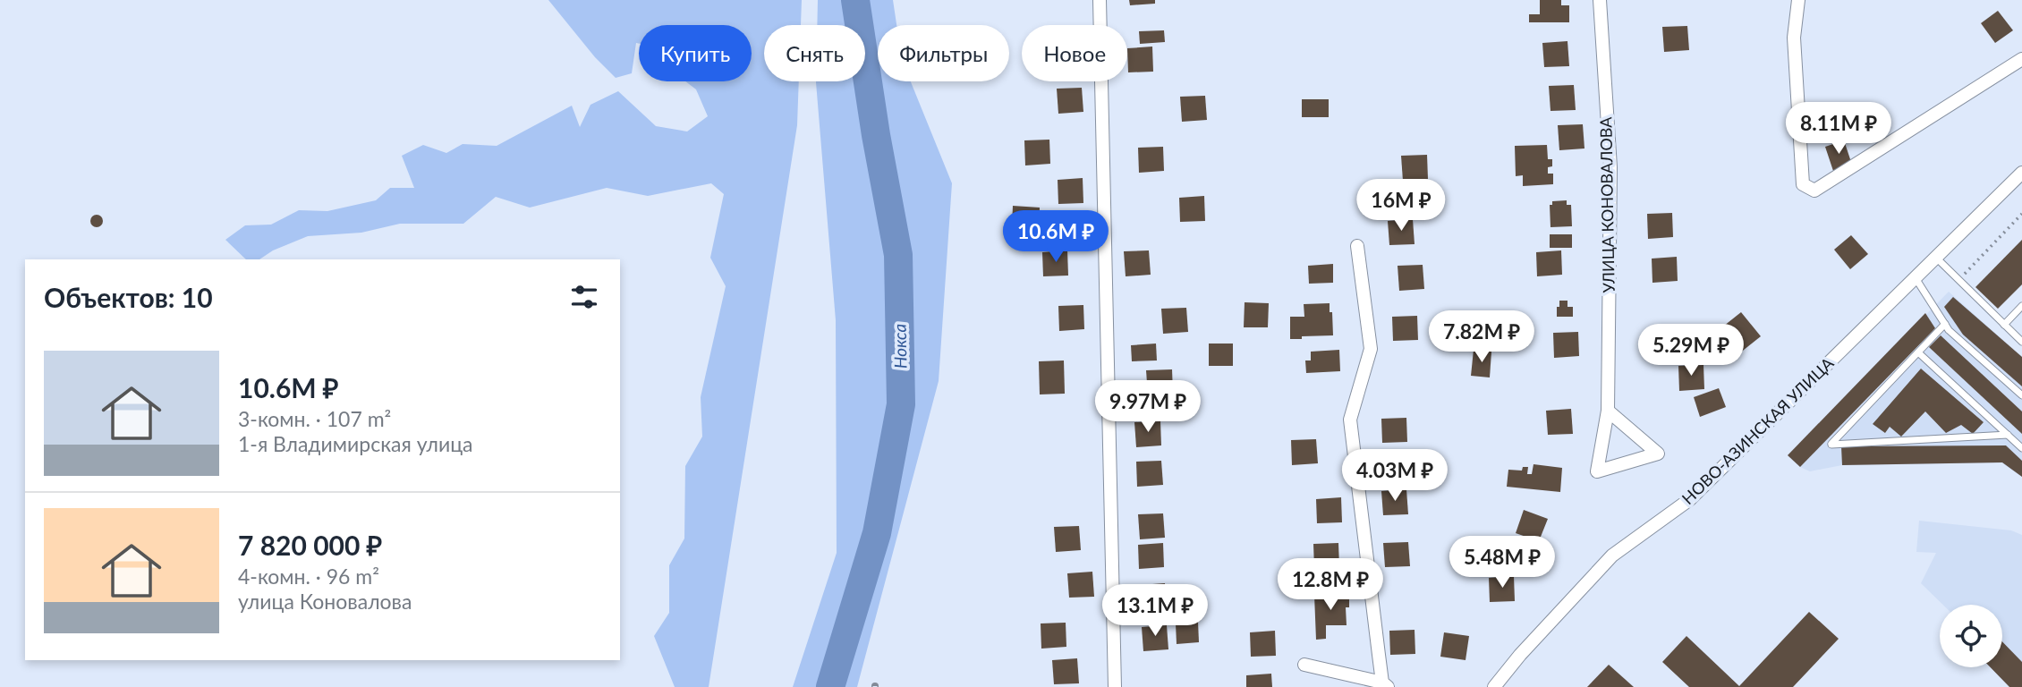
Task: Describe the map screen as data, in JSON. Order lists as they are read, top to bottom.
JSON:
{
  "streets": {
    "street": ["УЛИЦА КОНОВАЛОВА", "НОВО-АЗИНСКАЯ УЛИЦА"]
  },
  "water": ["Нокса"],
  "page": {
    "chip": [
      "Купить",
      "Снять",
      "Фильтры",
      "Новое"
    ],
    "price": [
      "8.11M ₽",
      "16M ₽",
      "10.6M ₽",
      "7.82M ₽",
      "5.29M ₽",
      "9.97M ₽",
      "4.03M ₽",
      "5.48M ₽",
      "12.8M ₽",
      "13.1M ₽"
    ],
    "heading": "Объектов: 10",
    "list": [
      {
        "name": "10.6M ₽",
        "note": "3-комн. · 107 m² · 1-я Владимирская улица"
      },
      {
        "name": "7 820 000 ₽",
        "note": "4-комн. · 96 m² · улица Коновалова"
      }
    ]
  }
}
